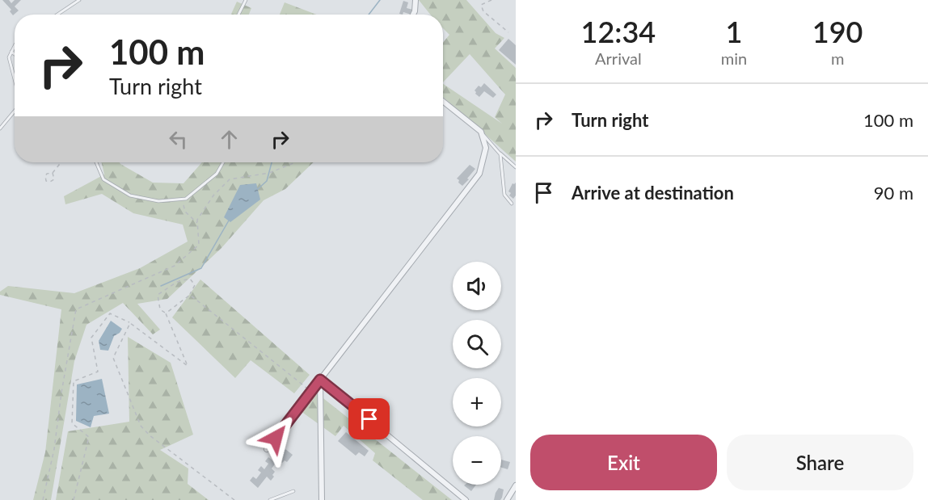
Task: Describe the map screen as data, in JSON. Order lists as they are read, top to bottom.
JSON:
{
  "page": {
    "eta": [
      "12:34",
      "Arrival",
      "1",
      "min",
      "190",
      "m"
    ],
    "turn": ["100 m", "Turn right"],
    "list": [
      {
        "name": "Turn right",
        "value": "100 m"
      },
      {
        "name": "Arrive at destination",
        "value": "90 m"
      }
    ],
    "map_buttons": ["+", "−"],
    "buttons": ["Exit", "Share"]
  }
}
